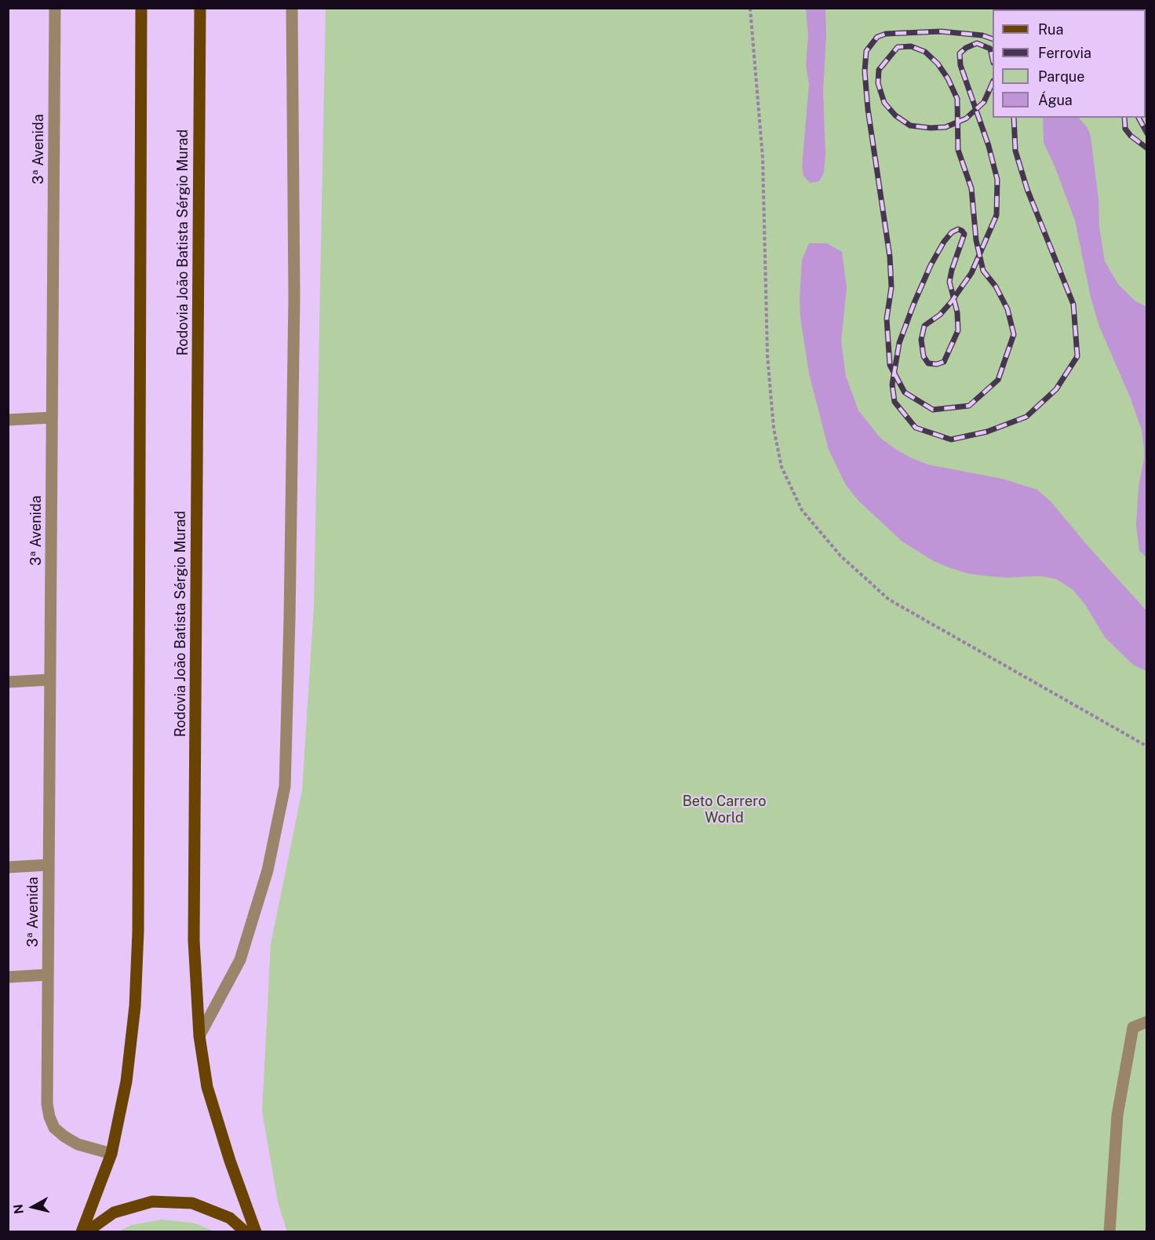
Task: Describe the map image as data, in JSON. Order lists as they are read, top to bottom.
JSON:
{
  "streets": {
    "main road": ["Rodovia João Batista Sérgio Murad"],
    "street": ["3ª Avenida"]
  },
  "parks": ["Beto Carrero World"],
  "legend": [
    "Rua",
    "Ferrovia",
    "Parque",
    "Água"
  ],
  "north": "left"
}
